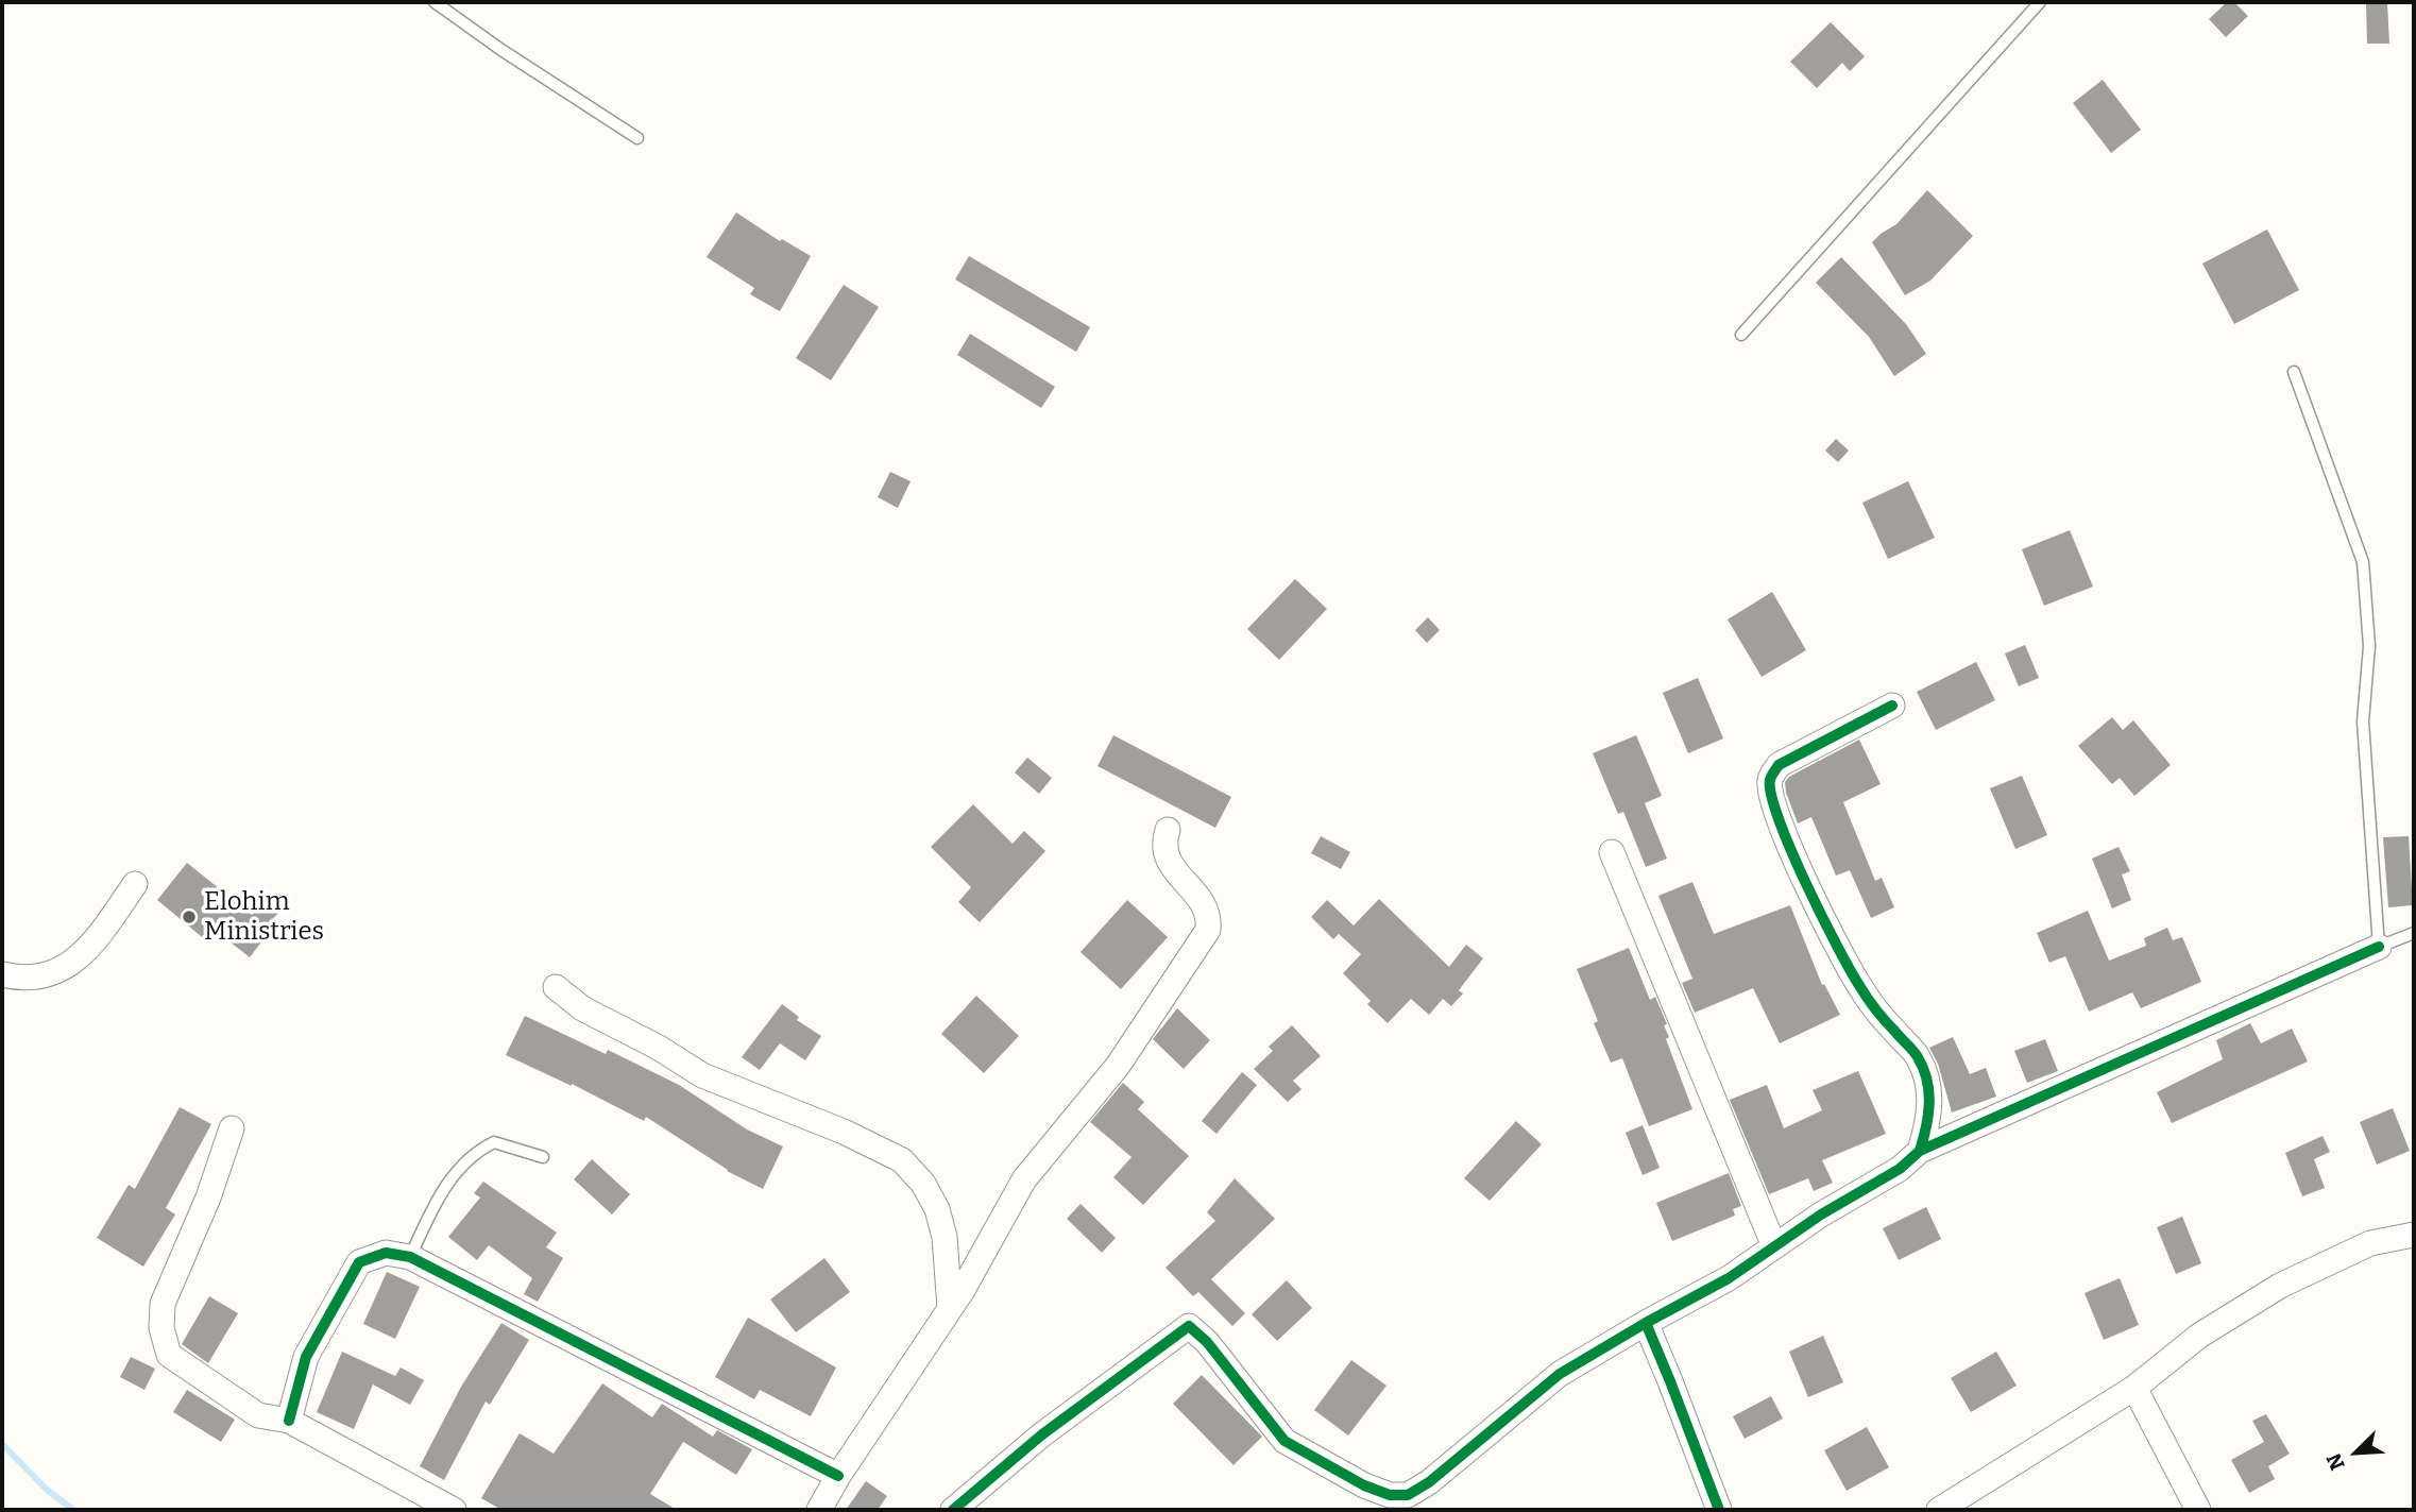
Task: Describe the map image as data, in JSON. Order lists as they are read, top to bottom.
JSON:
{
  "places": ["Elohim Ministries"],
  "north": "bottom left"
}
